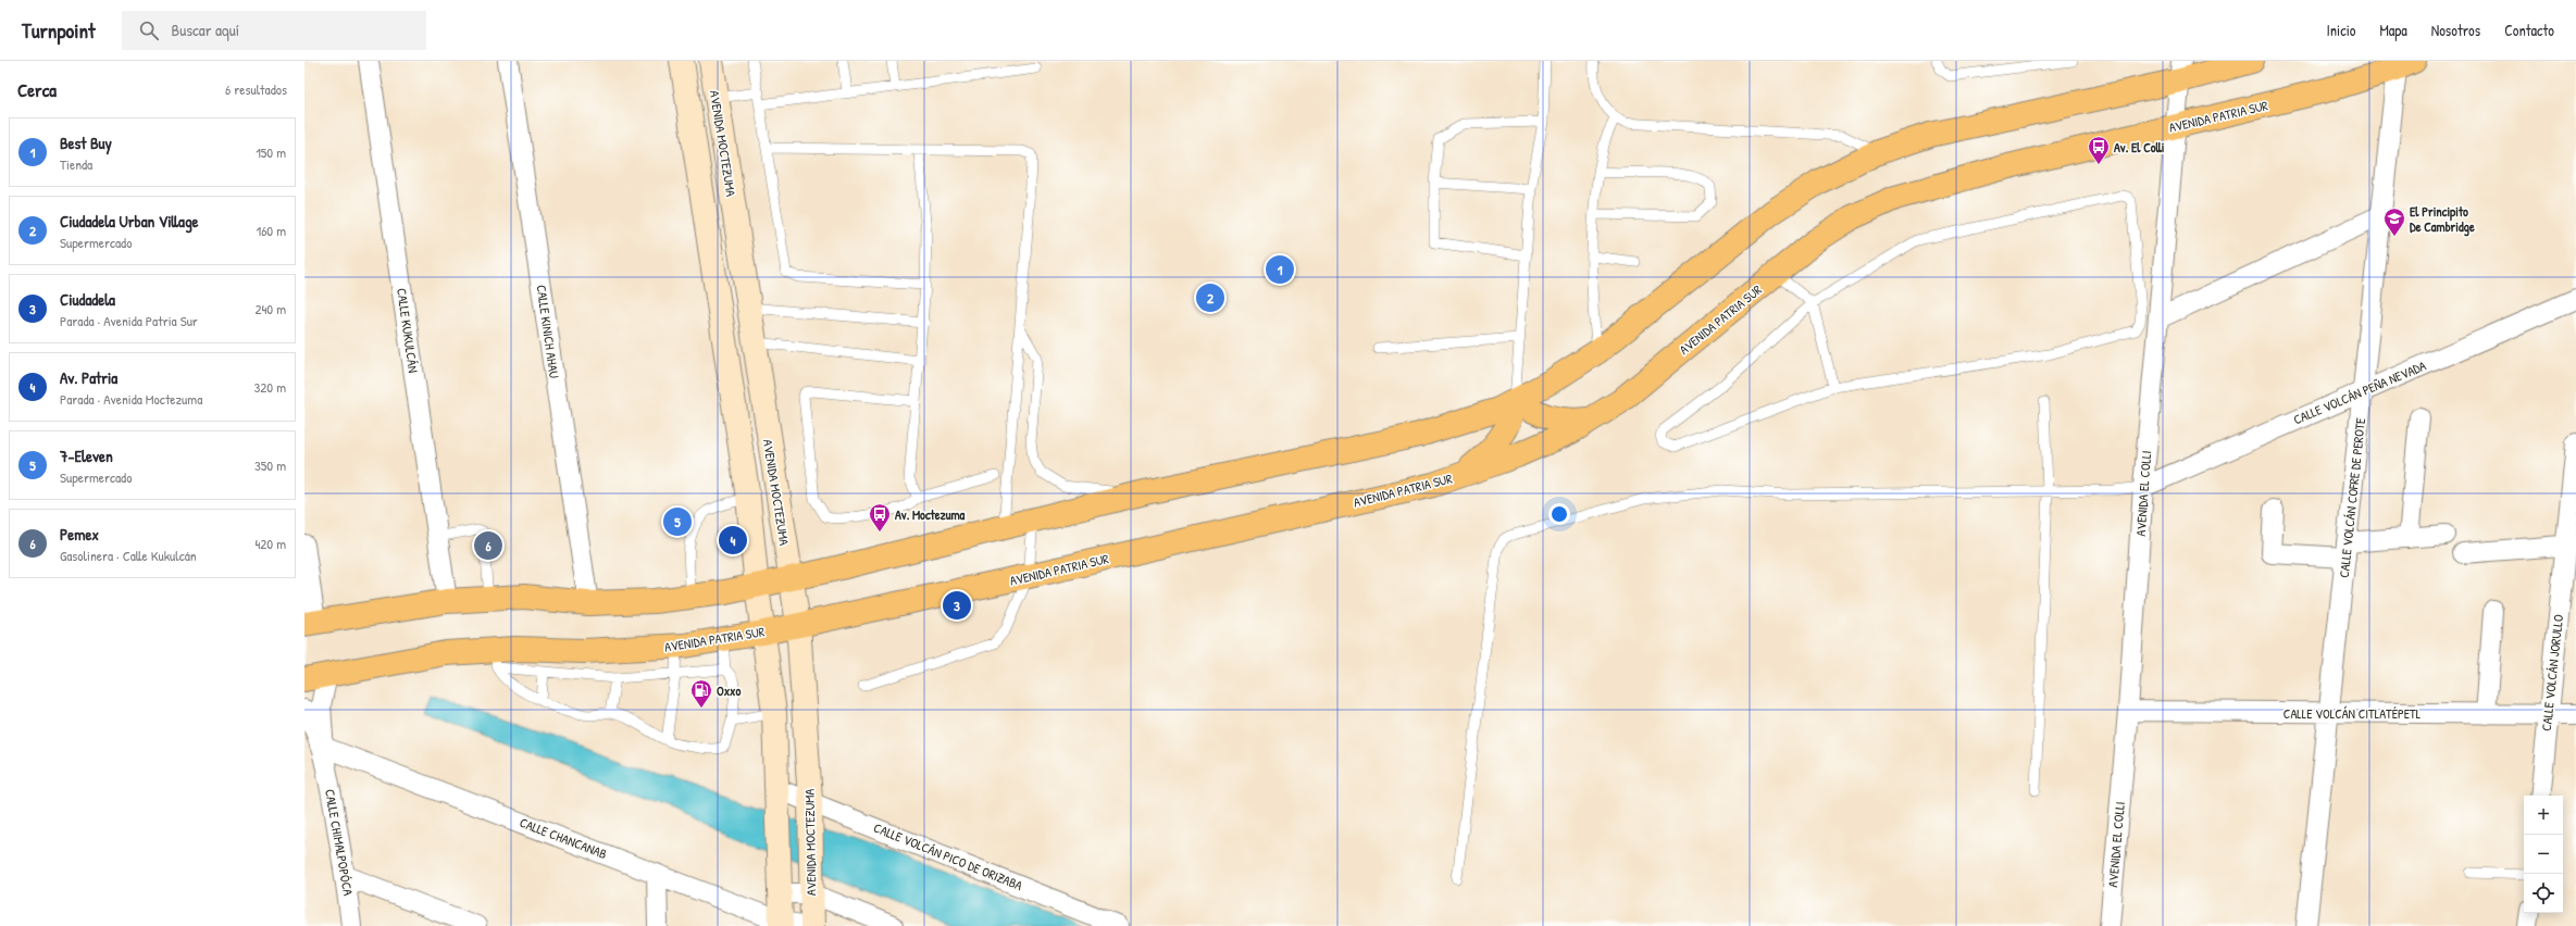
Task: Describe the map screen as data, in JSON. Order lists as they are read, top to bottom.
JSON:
{
  "streets": {
    "main road": ["AVENIDA PATRIA SUR"],
    "street": [
      "AVENIDA MOCTEZUMA",
      "CALLE KUKULCÁN",
      "CALLE KINICH AHAU",
      "CALLE VOLCÁN PEÑA NEVADA",
      "AVENIDA EL COLLI",
      "CALLE VOLCÁN COFRE DE PEROTE",
      "CALLE VOLCÁN JORULLO",
      "CALLE VOLCÁN CITLATÉPETL",
      "CALLE CHANCANAB",
      "CALLE CHIMALPOPÓCA",
      "CALLE VOLCÁN PICO DE ORIZABA"
    ]
  },
  "crossings": [
    ["AVENIDA PATRIA SUR", "AVENIDA MOCTEZUMA"],
    ["AVENIDA PATRIA SUR", "AVENIDA EL COLLI"],
    ["AVENIDA PATRIA SUR", "CALLE VOLCÁN COFRE DE PEROTE"],
    ["AVENIDA PATRIA SUR", "CALLE CHIMALPOPÓCA"],
    ["AVENIDA MOCTEZUMA", "CALLE VOLCÁN PICO DE ORIZABA"],
    ["CALLE VOLCÁN PEÑA NEVADA", "AVENIDA EL COLLI"],
    ["CALLE VOLCÁN PEÑA NEVADA", "CALLE VOLCÁN COFRE DE PEROTE"],
    ["AVENIDA EL COLLI", "CALLE VOLCÁN CITLATÉPETL"],
    ["CALLE VOLCÁN COFRE DE PEROTE", "CALLE VOLCÁN CITLATÉPETL"],
    ["CALLE VOLCÁN JORULLO", "CALLE VOLCÁN CITLATÉPETL"],
    ["CALLE CHANCANAB", "CALLE CHIMALPOPÓCA"]
  ],
  "places": {
    "bus stop": ["Av. El Colli", "Av. Moctezuma"],
    "school or university": ["El Principito De Cambridge"],
    "fuel station": ["Oxxo"]
  },
  "page": {
    "header": "Turnpoint",
    "search": "Buscar aquí",
    "nav": [
      "Inicio",
      "Mapa",
      "Nosotros",
      "Contacto"
    ],
    "heading": ["Cerca", "6 resultados"],
    "list": [
      {
        "mark": "1",
        "name": "Best Buy",
        "note": "Tienda",
        "value": "150 m"
      },
      {
        "mark": "2",
        "name": "Ciudadela Urban Village",
        "note": "Supermercado",
        "value": "160 m"
      },
      {
        "mark": "3",
        "name": "Ciudadela",
        "note": "Parada · Avenida Patria Sur",
        "value": "240 m"
      },
      {
        "mark": "4",
        "name": "Av. Patria",
        "note": "Parada · Avenida Moctezuma",
        "value": "320 m"
      },
      {
        "mark": "5",
        "name": "7-Eleven",
        "note": "Supermercado",
        "value": "350 m"
      },
      {
        "mark": "6",
        "name": "Pemex",
        "note": "Gasolinera · Calle Kukulcán",
        "value": "420 m"
      }
    ],
    "pins": [
      "1",
      "2",
      "5",
      "4",
      "6",
      "3"
    ],
    "map_buttons": ["+", "−"]
  }
}
